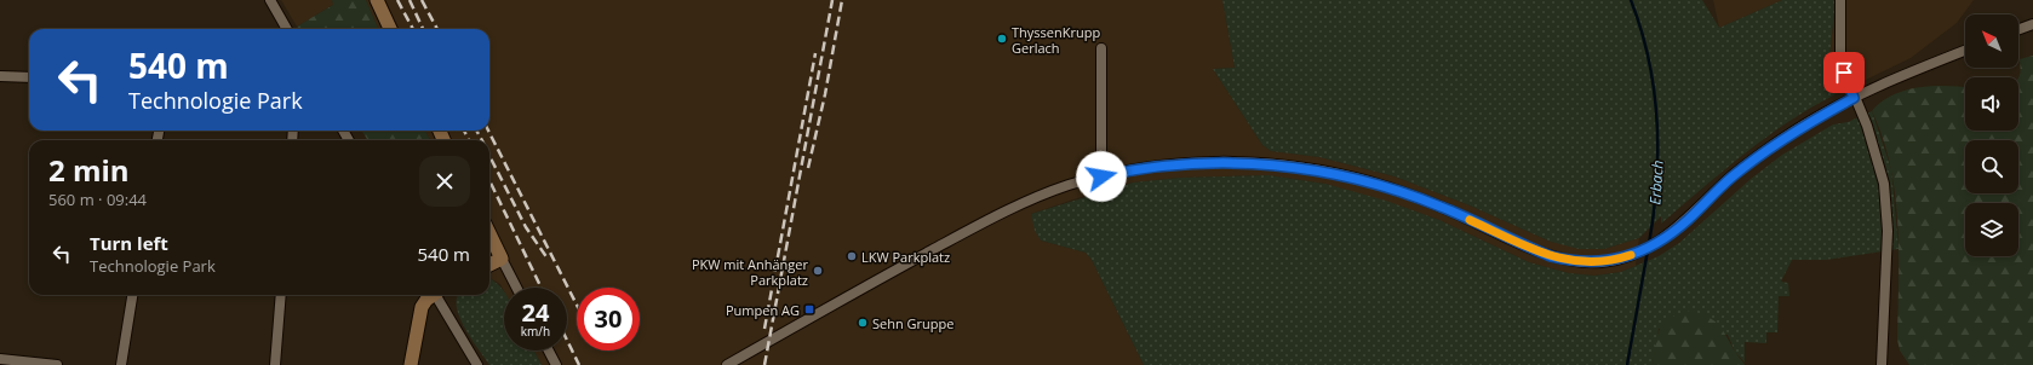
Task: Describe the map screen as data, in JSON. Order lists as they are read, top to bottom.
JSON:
{
  "water": ["Erbach"],
  "places": {
    "other": [
      "ThyssenKrupp Gerlach",
      "LKW Parkplatz",
      "PKW mit Anhänger Parkplatz",
      "Sehn Gruppe"
    ],
    "transit": ["Pumpen AG"]
  },
  "north": "top left",
  "page": {
    "turn": ["540 m", "Technologie Park"],
    "heading": ["2 min", "560 m · 09:44"],
    "list": [
      {
        "name": "Turn left",
        "note": "Technologie Park",
        "value": "540 m"
      }
    ],
    "speed": "24 km/h",
    "limit": "30"
  }
}
